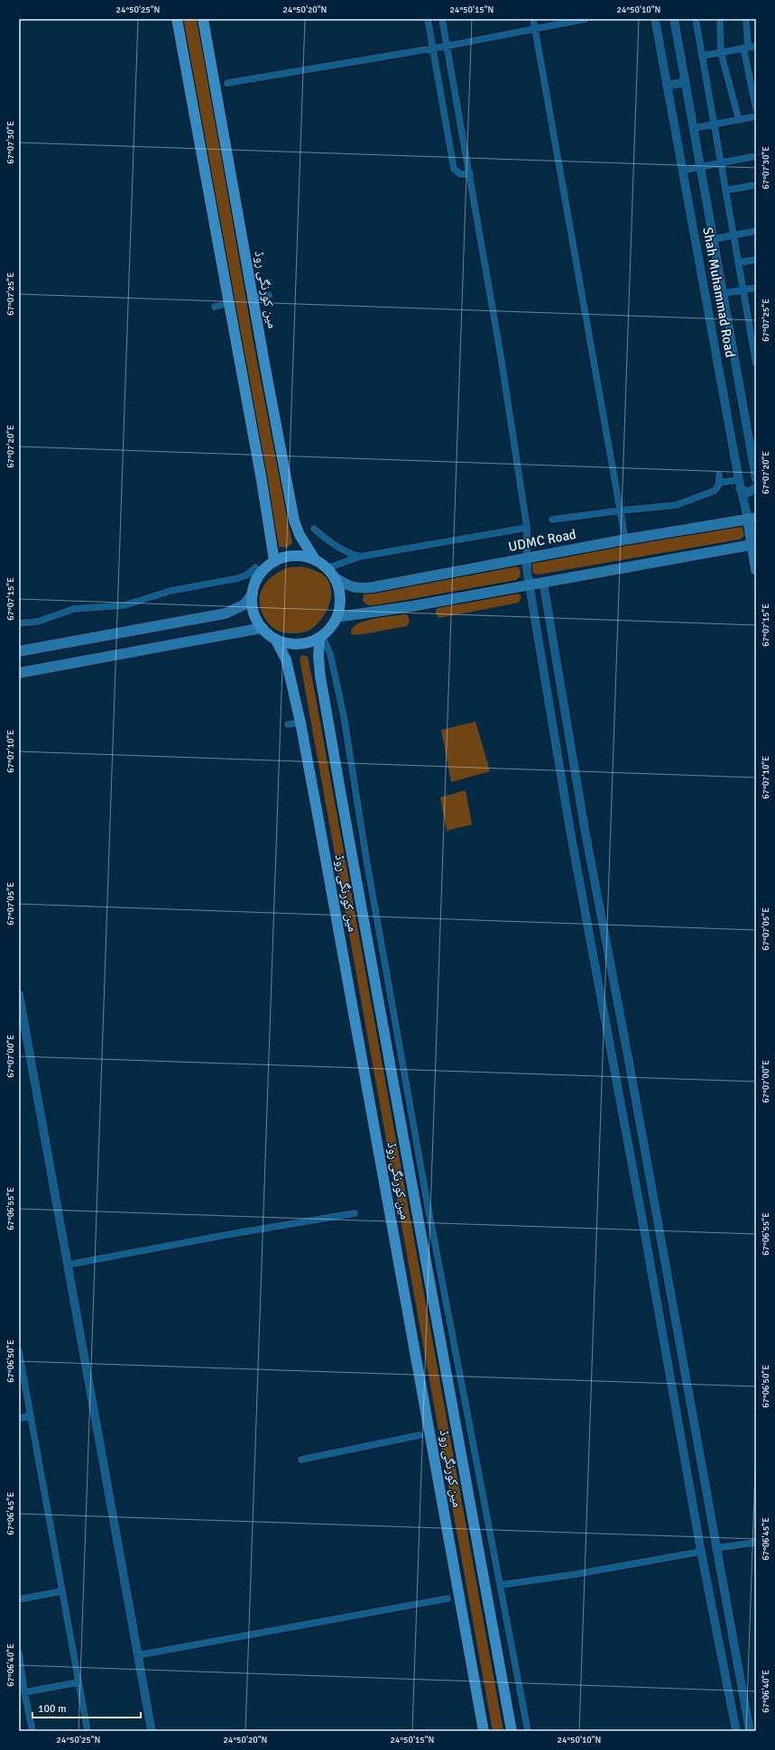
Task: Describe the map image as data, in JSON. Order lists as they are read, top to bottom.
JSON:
{
  "streets": {
    "main road": ["مین کورنگی روڈ", "Shah Muhammad Road", "UDMC Road"]
  },
  "crossings": [
    ["مین کورنگی روڈ", "UDMC Road"],
    ["Shah Muhammad Road", "UDMC Road"]
  ],
  "scale_bar": "100 m",
  "coordinates": [
    "24°50'25\"N",
    "24°50'20\"N",
    "24°50'15\"N",
    "24°50'10\"N",
    "67°07'30\"E",
    "67°07'25\"E",
    "67°07'20\"E",
    "67°07'15\"E",
    "67°07'10\"E",
    "67°07'05\"E",
    "67°07'00\"E",
    "67°06'55\"E",
    "67°06'50\"E",
    "67°06'45\"E",
    "67°06'40\"E"
  ]
}
